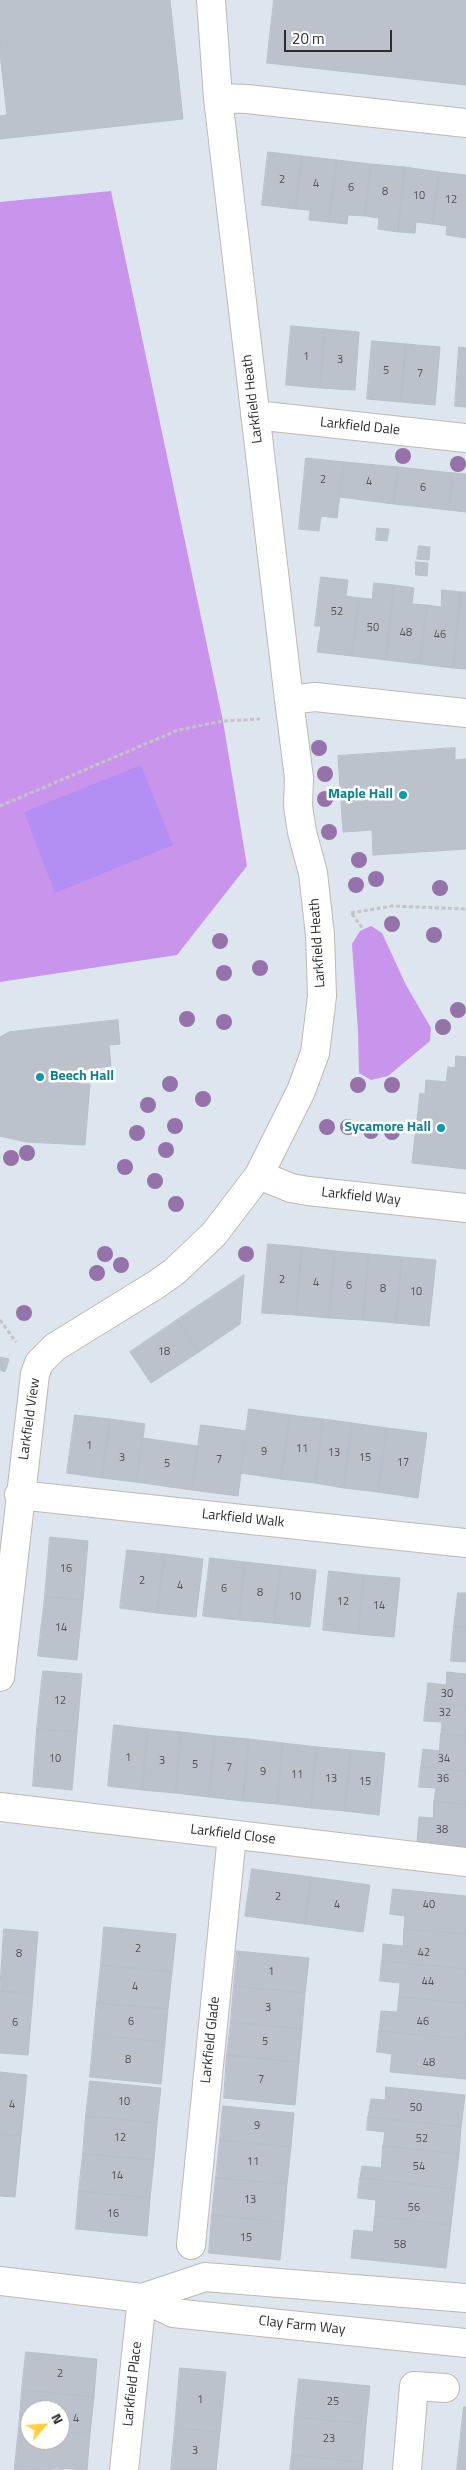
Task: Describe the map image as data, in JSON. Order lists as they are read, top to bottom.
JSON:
{
  "streets": {
    "street": [
      "Larkfield Heath",
      "Larkfield Dale",
      "Larkfield Way",
      "Larkfield View",
      "Larkfield Walk",
      "Larkfield Close",
      "Larkfield Glade",
      "Clay Farm Way",
      "Larkfield Place"
    ]
  },
  "crossings": [
    ["Larkfield Heath", "Larkfield Dale"],
    ["Larkfield Heath", "Larkfield Way"],
    ["Larkfield Heath", "Larkfield View"],
    ["Larkfield Way", "Larkfield View"],
    ["Larkfield View", "Larkfield Walk"],
    ["Larkfield Close", "Larkfield Glade"],
    ["Clay Farm Way", "Larkfield Place"]
  ],
  "places": ["Maple Hall", "Beech Hall", "Sycamore Hall"],
  "house_numbers": [
    "2",
    "4",
    "6",
    "8",
    "10",
    "12",
    "1",
    "3",
    "5",
    "7",
    "2",
    "4",
    "6",
    "52",
    "50",
    "48",
    "46",
    "2",
    "4",
    "6",
    "8",
    "10",
    "18",
    "1",
    "11",
    "9",
    "13",
    "3",
    "15",
    "7",
    "17",
    "5",
    "16",
    "2",
    "4",
    "6",
    "8",
    "10",
    "12",
    "14",
    "14",
    "30",
    "12",
    "32",
    "1",
    "10",
    "34",
    "3",
    "5",
    "7",
    "9",
    "11",
    "13",
    "36",
    "15",
    "38",
    "2",
    "4",
    "40",
    "2",
    "42",
    "8",
    "1",
    "44",
    "4",
    "3",
    "6",
    "46",
    "6",
    "5",
    "8",
    "48",
    "7",
    "10",
    "4",
    "50",
    "9",
    "12",
    "52",
    "11",
    "54",
    "14",
    "13",
    "56",
    "16",
    "15",
    "58",
    "2",
    "1",
    "25",
    "4",
    "23",
    "3"
  ],
  "scale_bar": "20 m",
  "north": "top right"
}
